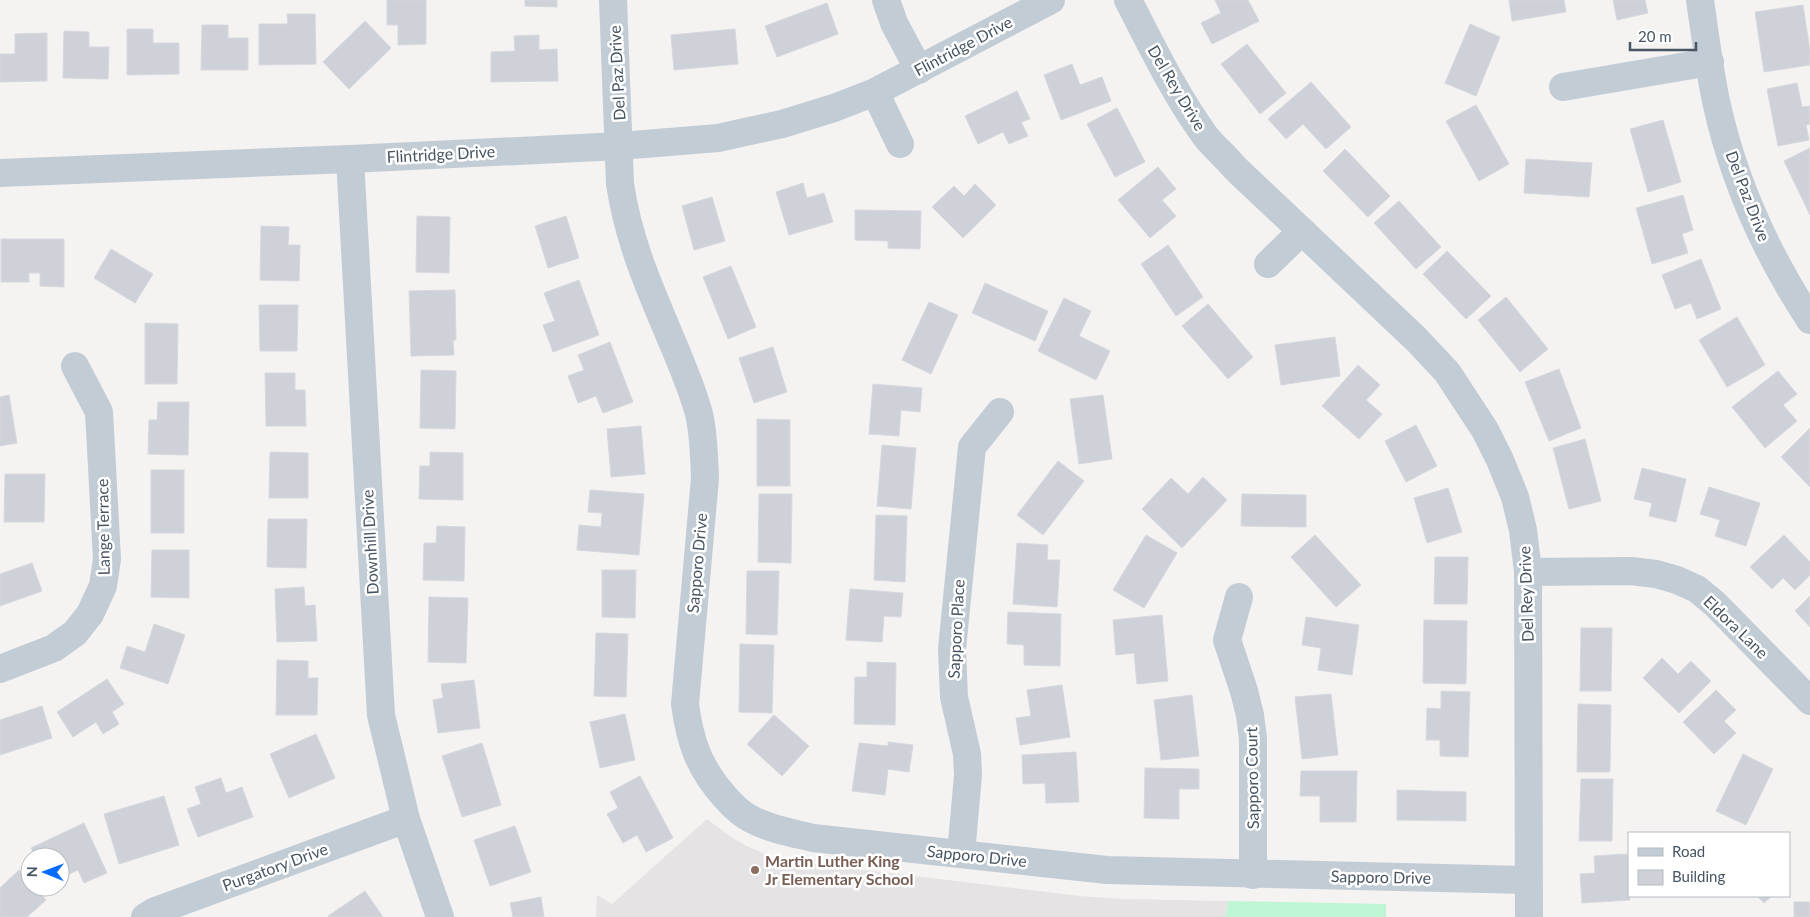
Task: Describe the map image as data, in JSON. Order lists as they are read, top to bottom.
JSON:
{
  "streets": {
    "street": [
      "Flintridge Drive",
      "Del Paz Drive",
      "Del Rey Drive",
      "Lange Terrace",
      "Downhill Drive",
      "Sapporo Drive",
      "Eldora Lane",
      "Sapporo Place",
      "Sapporo Court",
      "Purgatory Drive"
    ]
  },
  "crossings": [
    ["Flintridge Drive", "Del Paz Drive"],
    ["Flintridge Drive", "Downhill Drive"],
    ["Flintridge Drive", "Sapporo Drive"],
    ["Del Paz Drive", "Sapporo Drive"],
    ["Del Rey Drive", "Sapporo Drive"],
    ["Del Rey Drive", "Eldora Lane"],
    ["Downhill Drive", "Purgatory Drive"],
    ["Sapporo Drive", "Sapporo Place"],
    ["Sapporo Drive", "Sapporo Court"]
  ],
  "places": ["Martin Luther King Jr Elementary School"],
  "legend": ["Road", "Building"],
  "scale_bar": "20 m",
  "north": "left"
}
